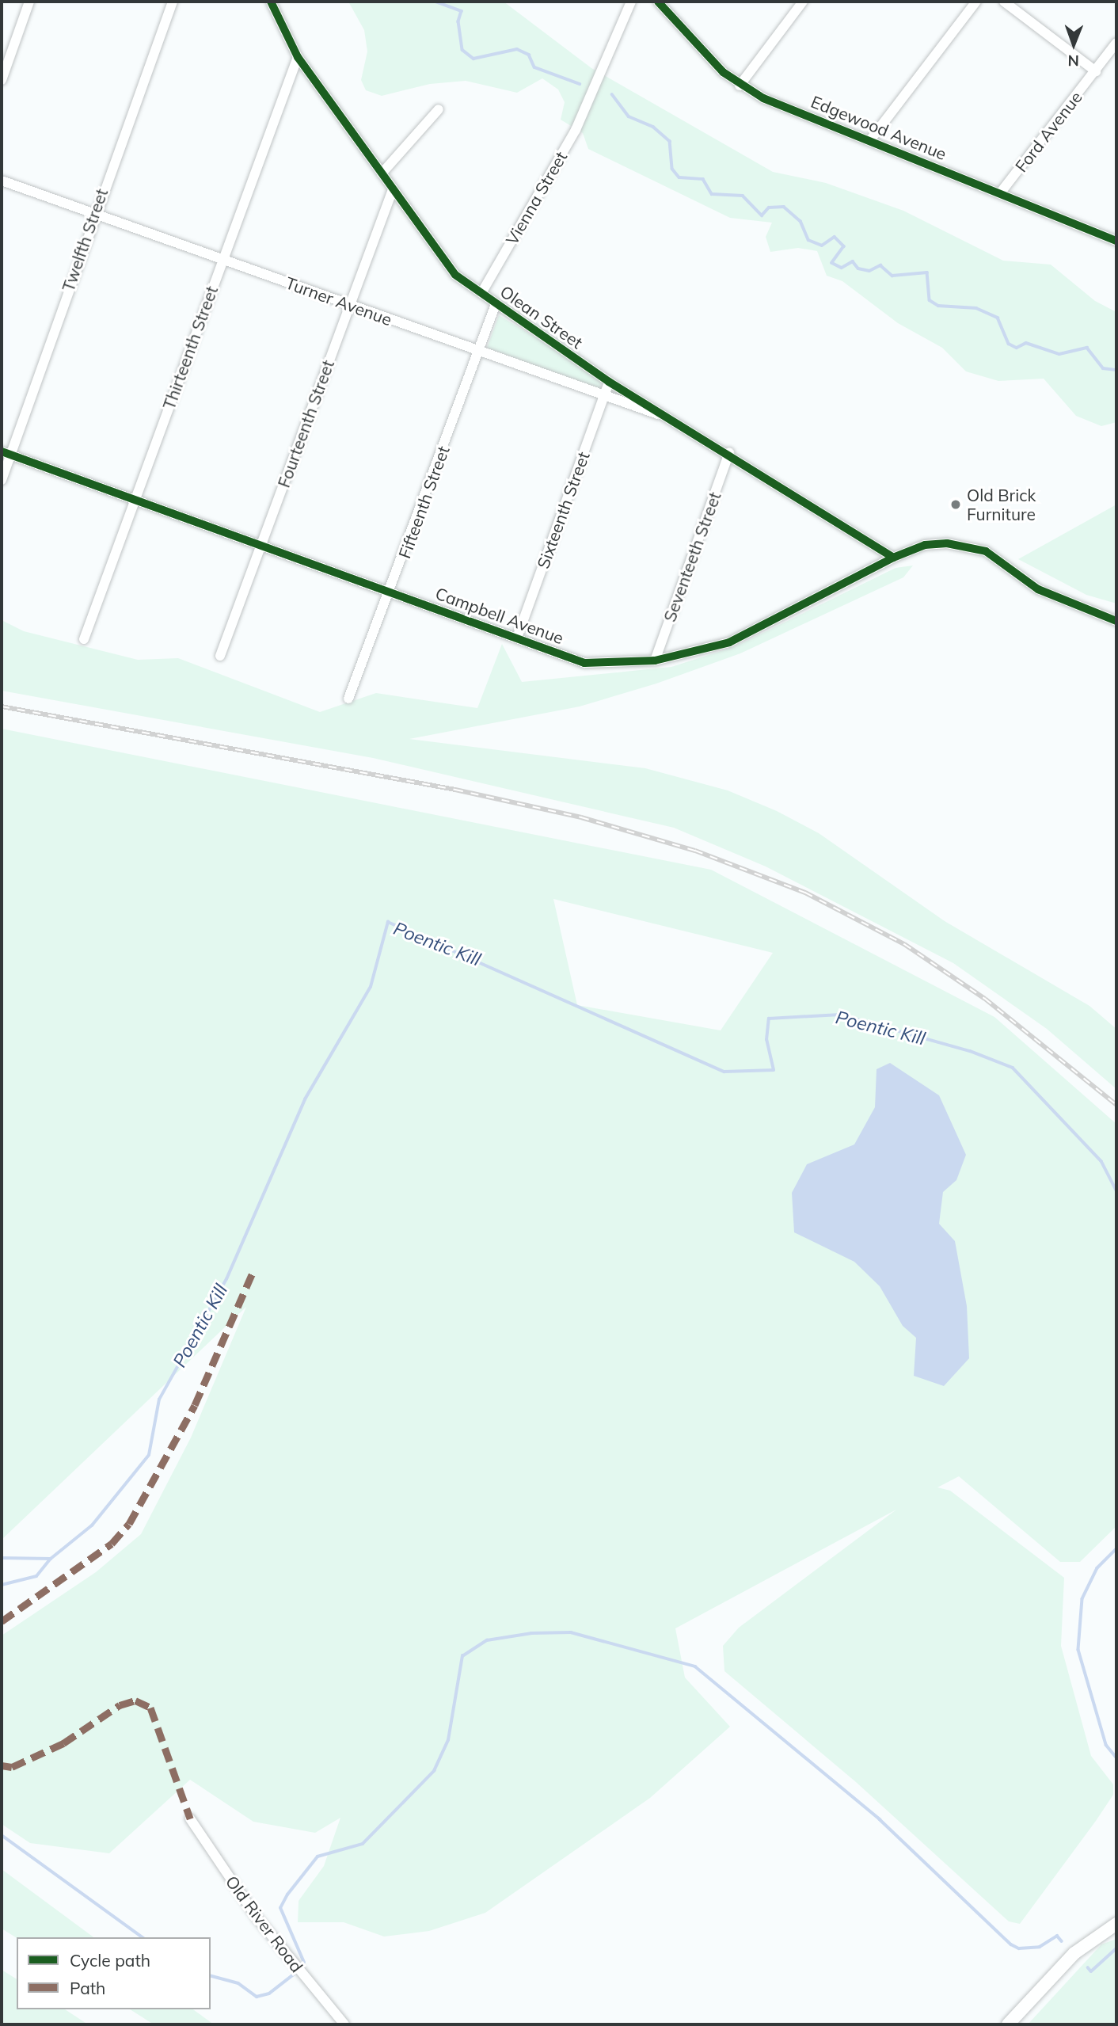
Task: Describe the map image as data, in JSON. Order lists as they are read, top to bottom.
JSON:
{
  "streets": {
    "street": [
      "Edgewood Avenue",
      "Ford Avenue",
      "Vienna Street",
      "Twelfth Street",
      "Turner Avenue",
      "Olean Street",
      "Thirteenth Street",
      "Fourteenth Street",
      "Fifteenth Street",
      "Sixteenth Street",
      "Seventeeth Street",
      "Campbell Avenue",
      "Old River Road"
    ]
  },
  "crossings": [
    ["Edgewood Avenue", "Ford Avenue"],
    ["Vienna Street", "Olean Street"],
    ["Twelfth Street", "Turner Avenue"],
    ["Twelfth Street", "Campbell Avenue"],
    ["Turner Avenue", "Olean Street"],
    ["Turner Avenue", "Thirteenth Street"],
    ["Turner Avenue", "Fourteenth Street"],
    ["Turner Avenue", "Fifteenth Street"],
    ["Turner Avenue", "Sixteenth Street"],
    ["Olean Street", "Thirteenth Street"],
    ["Olean Street", "Fourteenth Street"],
    ["Olean Street", "Fifteenth Street"],
    ["Olean Street", "Sixteenth Street"],
    ["Olean Street", "Seventeeth Street"],
    ["Olean Street", "Campbell Avenue"],
    ["Thirteenth Street", "Campbell Avenue"],
    ["Fourteenth Street", "Campbell Avenue"],
    ["Fifteenth Street", "Campbell Avenue"],
    ["Sixteenth Street", "Campbell Avenue"],
    ["Seventeeth Street", "Campbell Avenue"]
  ],
  "water": ["Poentic Kill"],
  "places": ["Old Brick Furniture"],
  "legend": ["Cycle path", "Path"],
  "north": "bottom"
}
